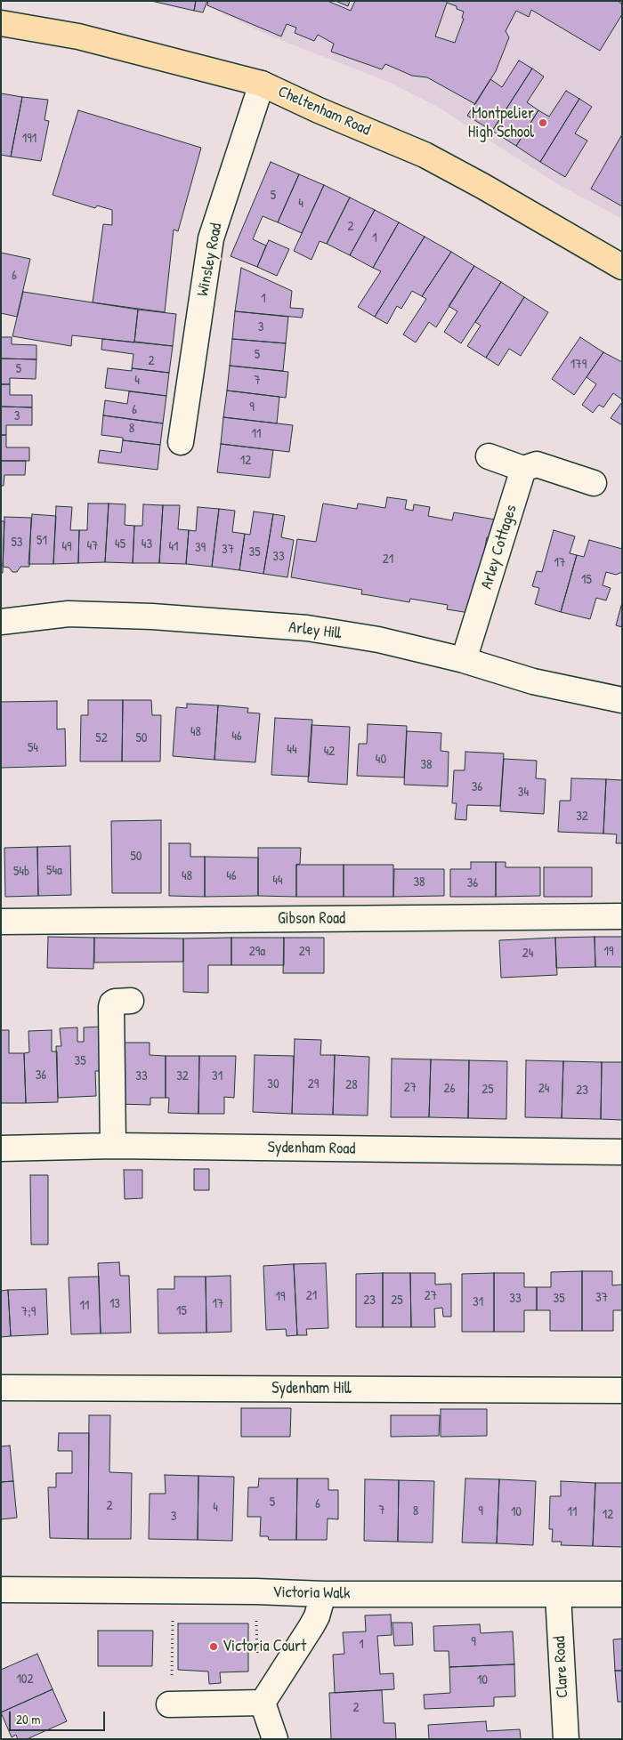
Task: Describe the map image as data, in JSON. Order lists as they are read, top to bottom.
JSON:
{
  "streets": {
    "main road": ["Cheltenham Road"],
    "street": [
      "Winsley Road",
      "Arley Cottages",
      "Arley Hill",
      "Gibson Road",
      "Sydenham Road",
      "Sydenham Hill",
      "Victoria Walk",
      "Clare Road"
    ]
  },
  "crossings": [
    ["Cheltenham Road", "Winsley Road"],
    ["Arley Cottages", "Arley Hill"],
    ["Victoria Walk", "Clare Road"]
  ],
  "places": ["Montpelier High School", "Victoria Court"],
  "house_numbers": [
    "191",
    "5",
    "4",
    "2",
    "1",
    "6",
    "1",
    "3",
    "5",
    "2",
    "179",
    "5",
    "4",
    "7",
    "9",
    "6",
    "3",
    "8",
    "11",
    "12",
    "51",
    "53",
    "45",
    "43",
    "47",
    "49",
    "41",
    "39",
    "37",
    "35",
    "33",
    "21",
    "17",
    "15",
    "48",
    "46",
    "52",
    "50",
    "54",
    "44",
    "42",
    "40",
    "38",
    "36",
    "34",
    "32",
    "50",
    "54a",
    "54b",
    "48",
    "46",
    "44",
    "38",
    "36",
    "29a",
    "29",
    "19",
    "24",
    "35",
    "36",
    "33",
    "32",
    "31",
    "30",
    "29",
    "28",
    "27",
    "26",
    "24",
    "25",
    "23",
    "21",
    "27",
    "19",
    "37",
    "33",
    "35",
    "23",
    "25",
    "31",
    "13",
    "17",
    "11",
    "15",
    "7;9",
    "5",
    "6",
    "2",
    "4",
    "7",
    "8",
    "9",
    "10",
    "11",
    "12",
    "3",
    "9",
    "1",
    "102",
    "10",
    "2"
  ],
  "scale_bar": "20 m"
}
